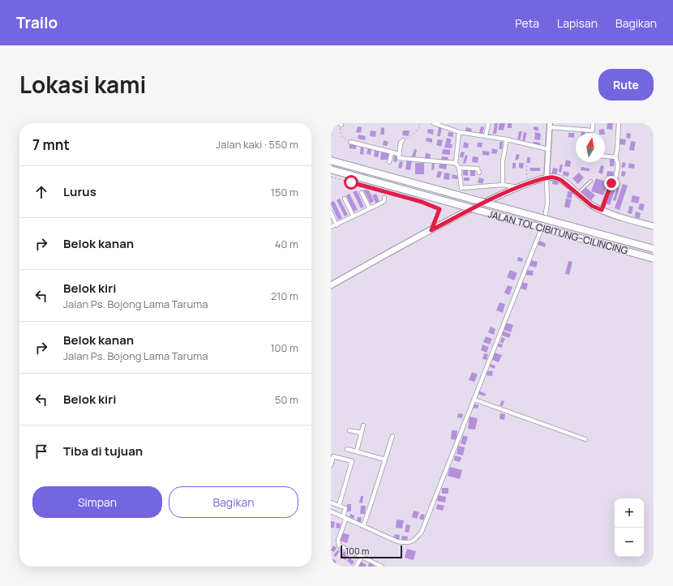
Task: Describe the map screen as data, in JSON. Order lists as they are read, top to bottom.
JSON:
{
  "streets": {
    "highway": ["JALAN TOL CIBITUNG–CILINCING"]
  },
  "scale_bar": "100 m",
  "north": "top",
  "page": {
    "header": "Trailo",
    "nav": ["Peta", "Lapisan", "Bagikan"],
    "title": "Lokasi kami",
    "buttons": [
      "Rute",
      ["Simpan", "Bagikan"]
    ],
    "heading": ["7 mnt", "Jalan kaki · 550 m"],
    "list": [
      ["Lurus", "150 m"],
      ["Belok kanan", "40 m"],
      ["Belok kiri", "Jalan Ps. Bojong Lama Taruma", "210 m"],
      ["Belok kanan", "Jalan Ps. Bojong Lama Taruma", "100 m"],
      ["Belok kiri", "50 m"],
      "Tiba di tujuan"
    ],
    "map_buttons": ["+", "−"],
    "scale": "100 m"
  }
}
